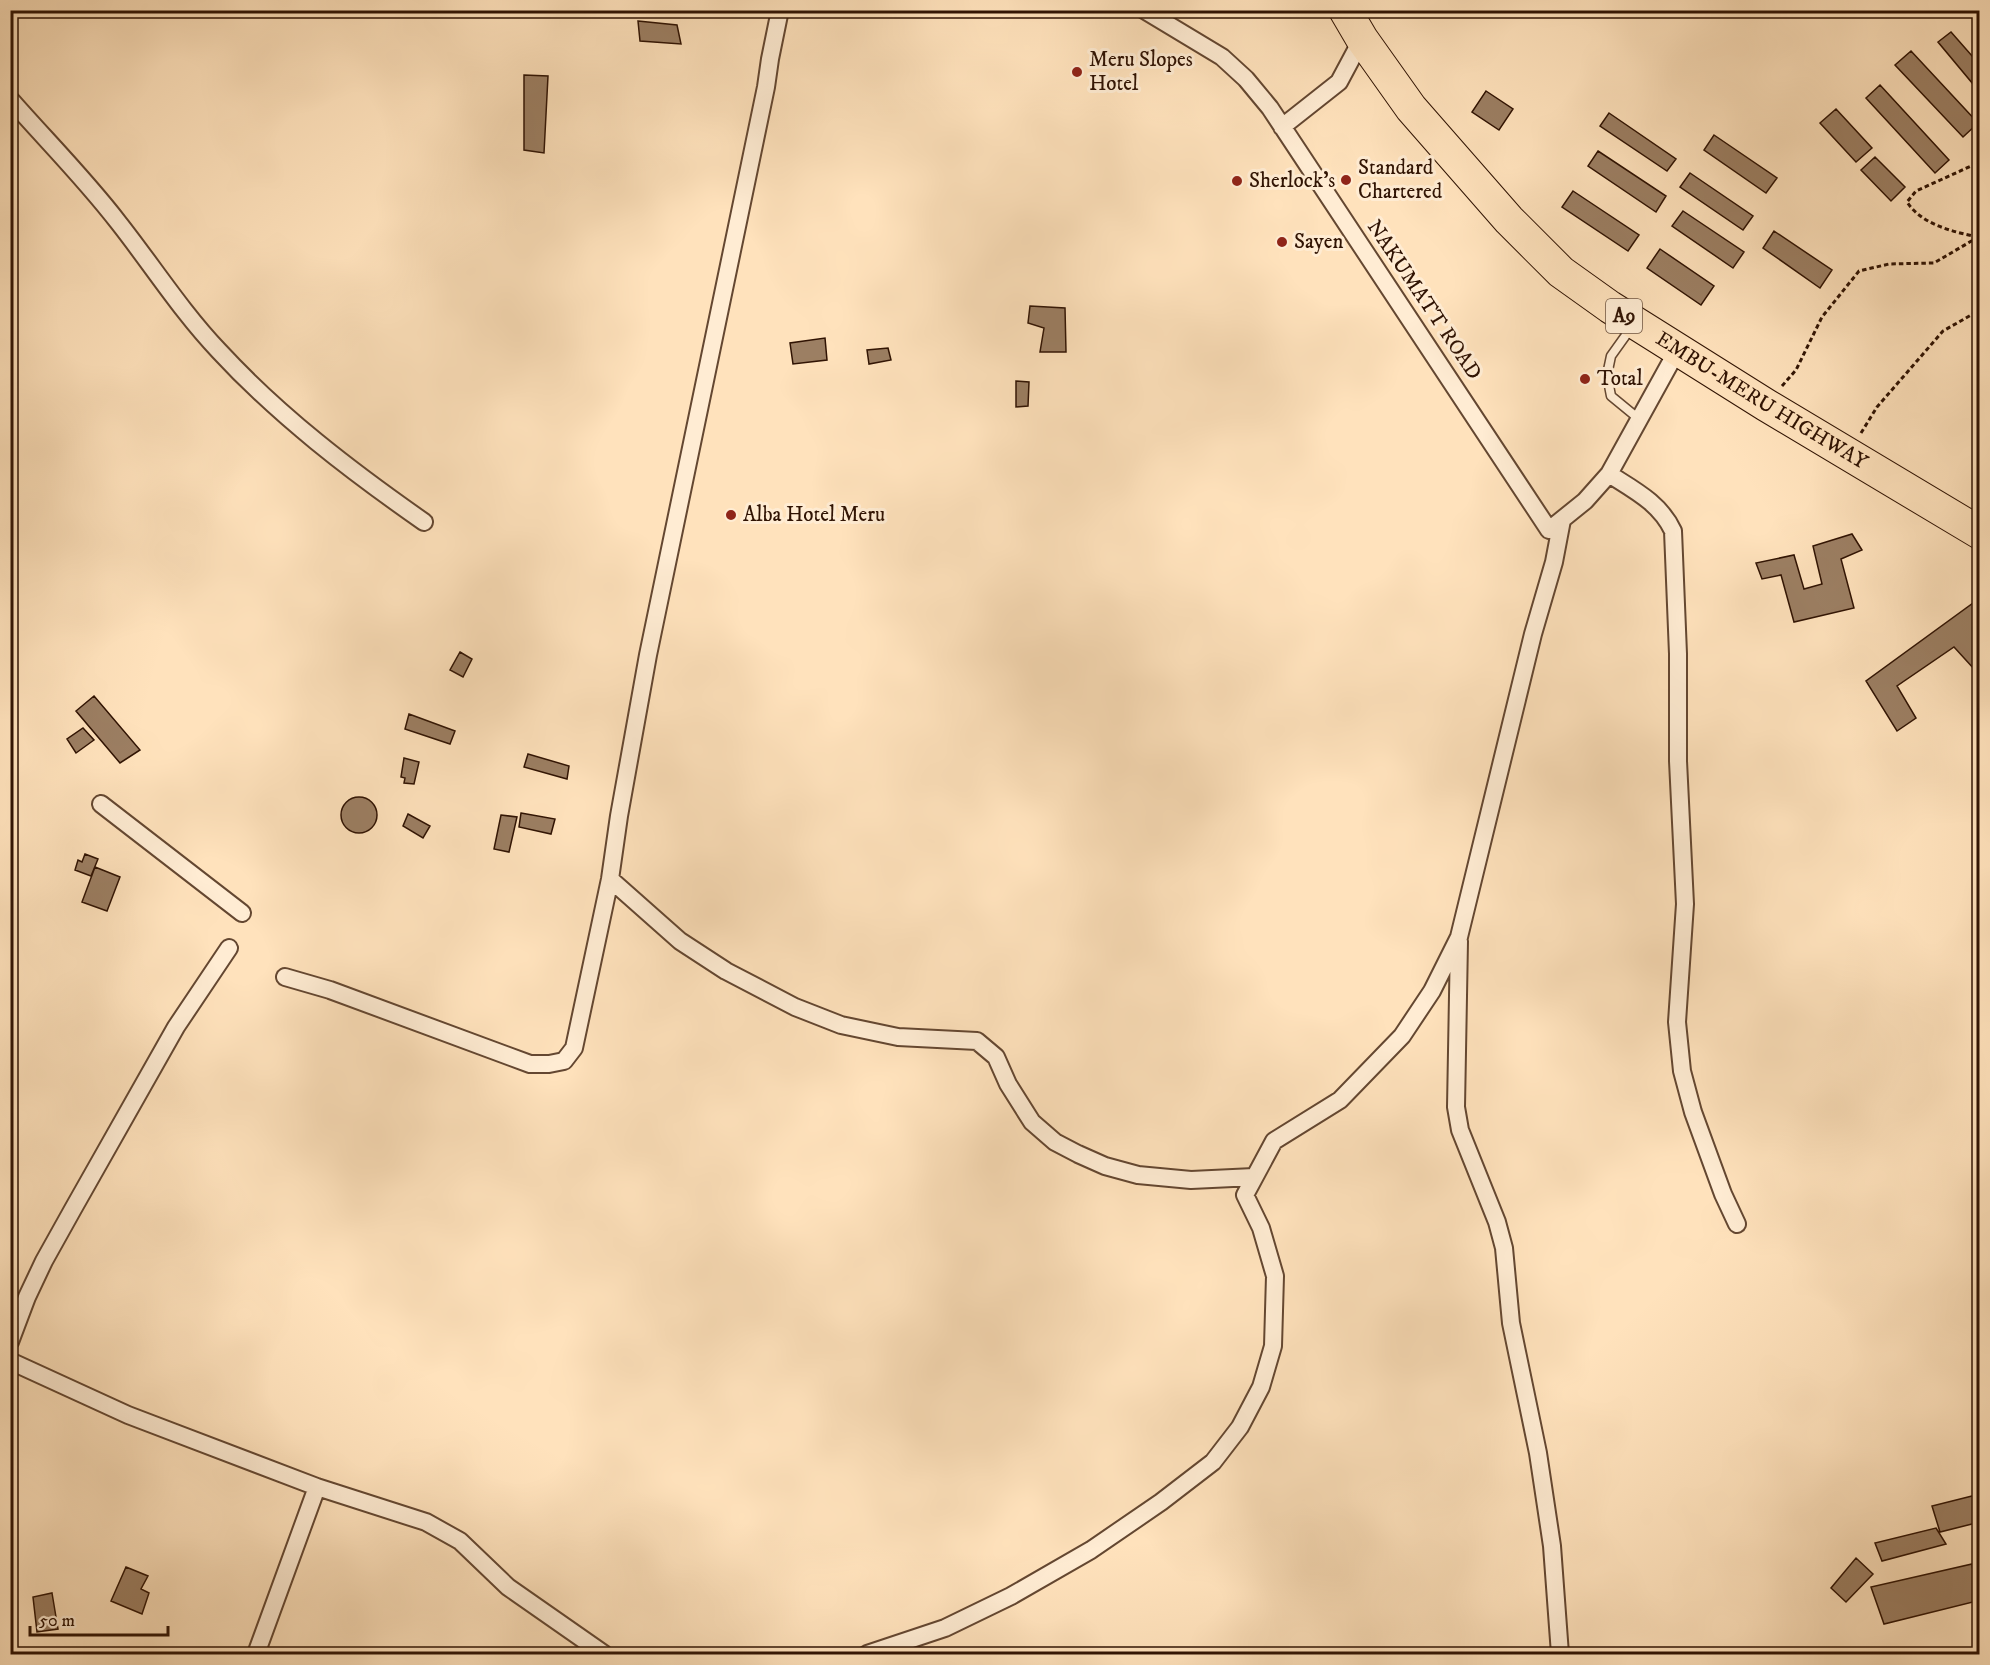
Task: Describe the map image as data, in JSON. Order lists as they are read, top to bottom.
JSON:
{
  "streets": {
    "highway": ["A9", "EMBU-MERU HIGHWAY"],
    "street": ["NAKUMATT ROAD"]
  },
  "places": [
    "Meru Slopes Hotel",
    "Standard Chartered",
    "Sherlock's",
    "Sayen",
    "Total",
    "Alba Hotel Meru"
  ],
  "scale_bar": "50 m"
}
